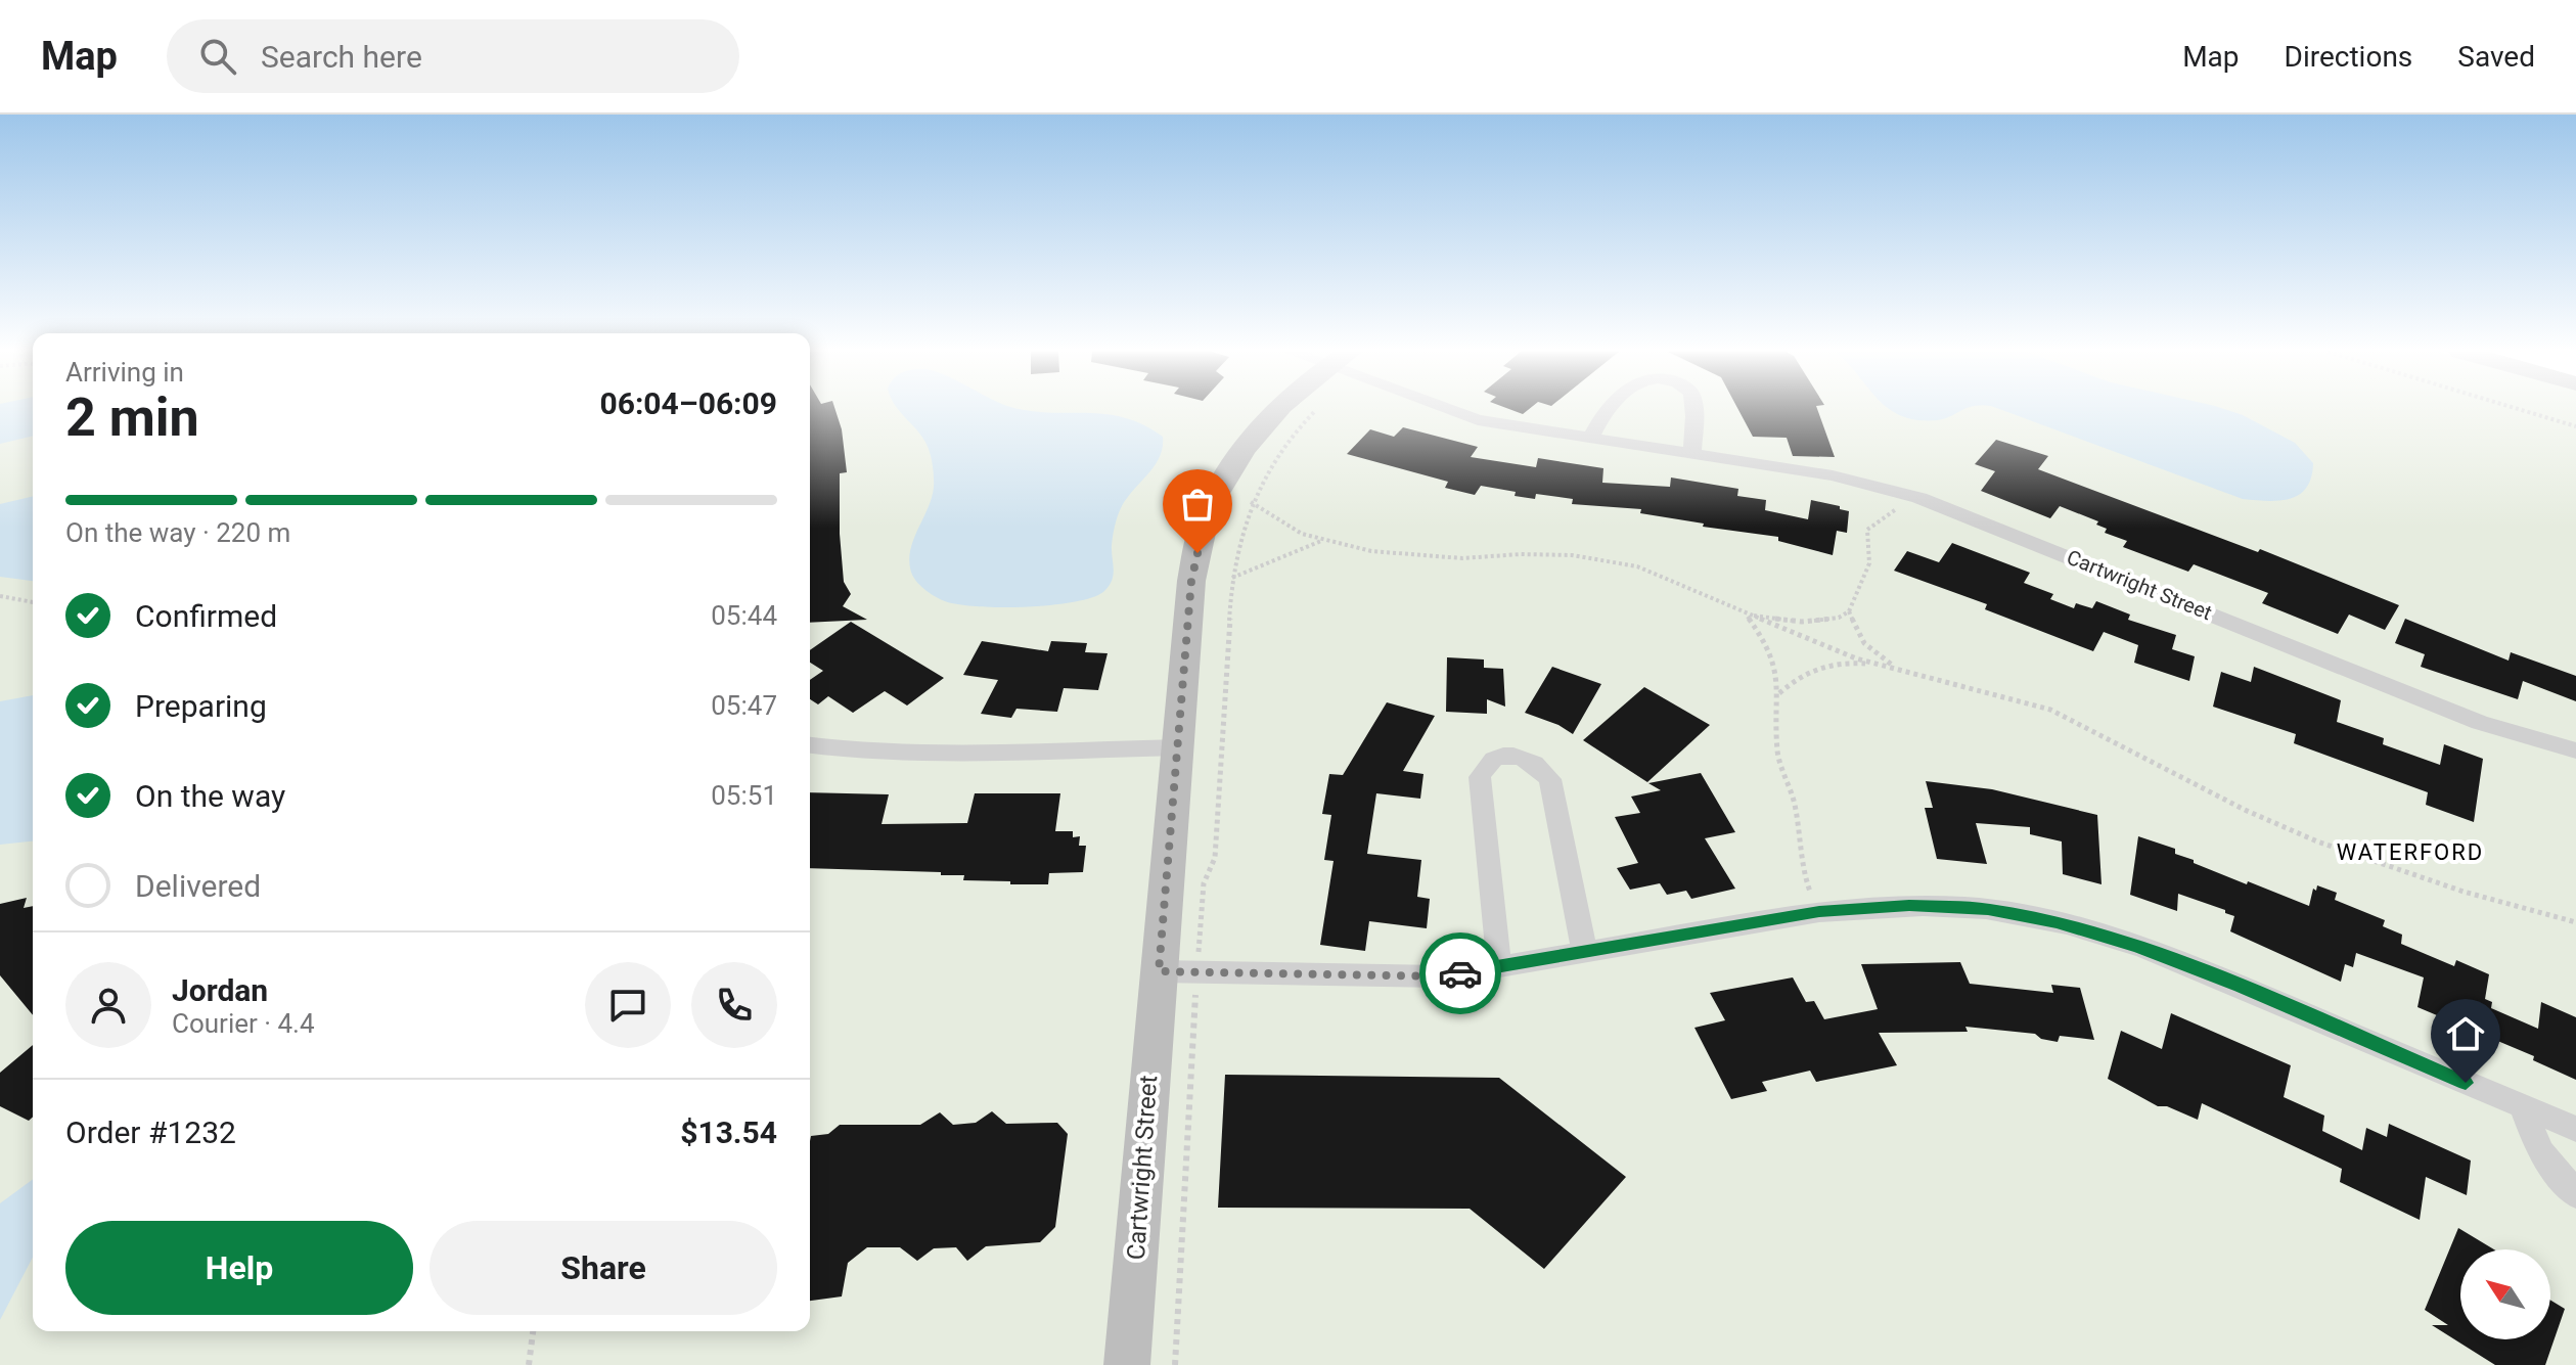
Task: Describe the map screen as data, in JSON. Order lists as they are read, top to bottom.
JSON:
{
  "streets": {
    "street": ["Cartwright Street"]
  },
  "districts": ["WATERFORD"],
  "north": "top left",
  "page": {
    "header": "Map",
    "search": "Search here",
    "nav": ["Map", "Directions", "Saved"],
    "heading": ["2 min", "Arriving in", "06:04–06:09"],
    "panel": [
      "Jordan",
      "Courier · 4.4",
      "Order #1232",
      "$13.54"
    ],
    "bar": "On the way · 220 m",
    "list": [
      ["Confirmed", "05:44"],
      ["Preparing", "05:47"],
      ["On the way", "05:51"],
      "Delivered"
    ],
    "buttons": ["Help", "Share"]
  }
}
